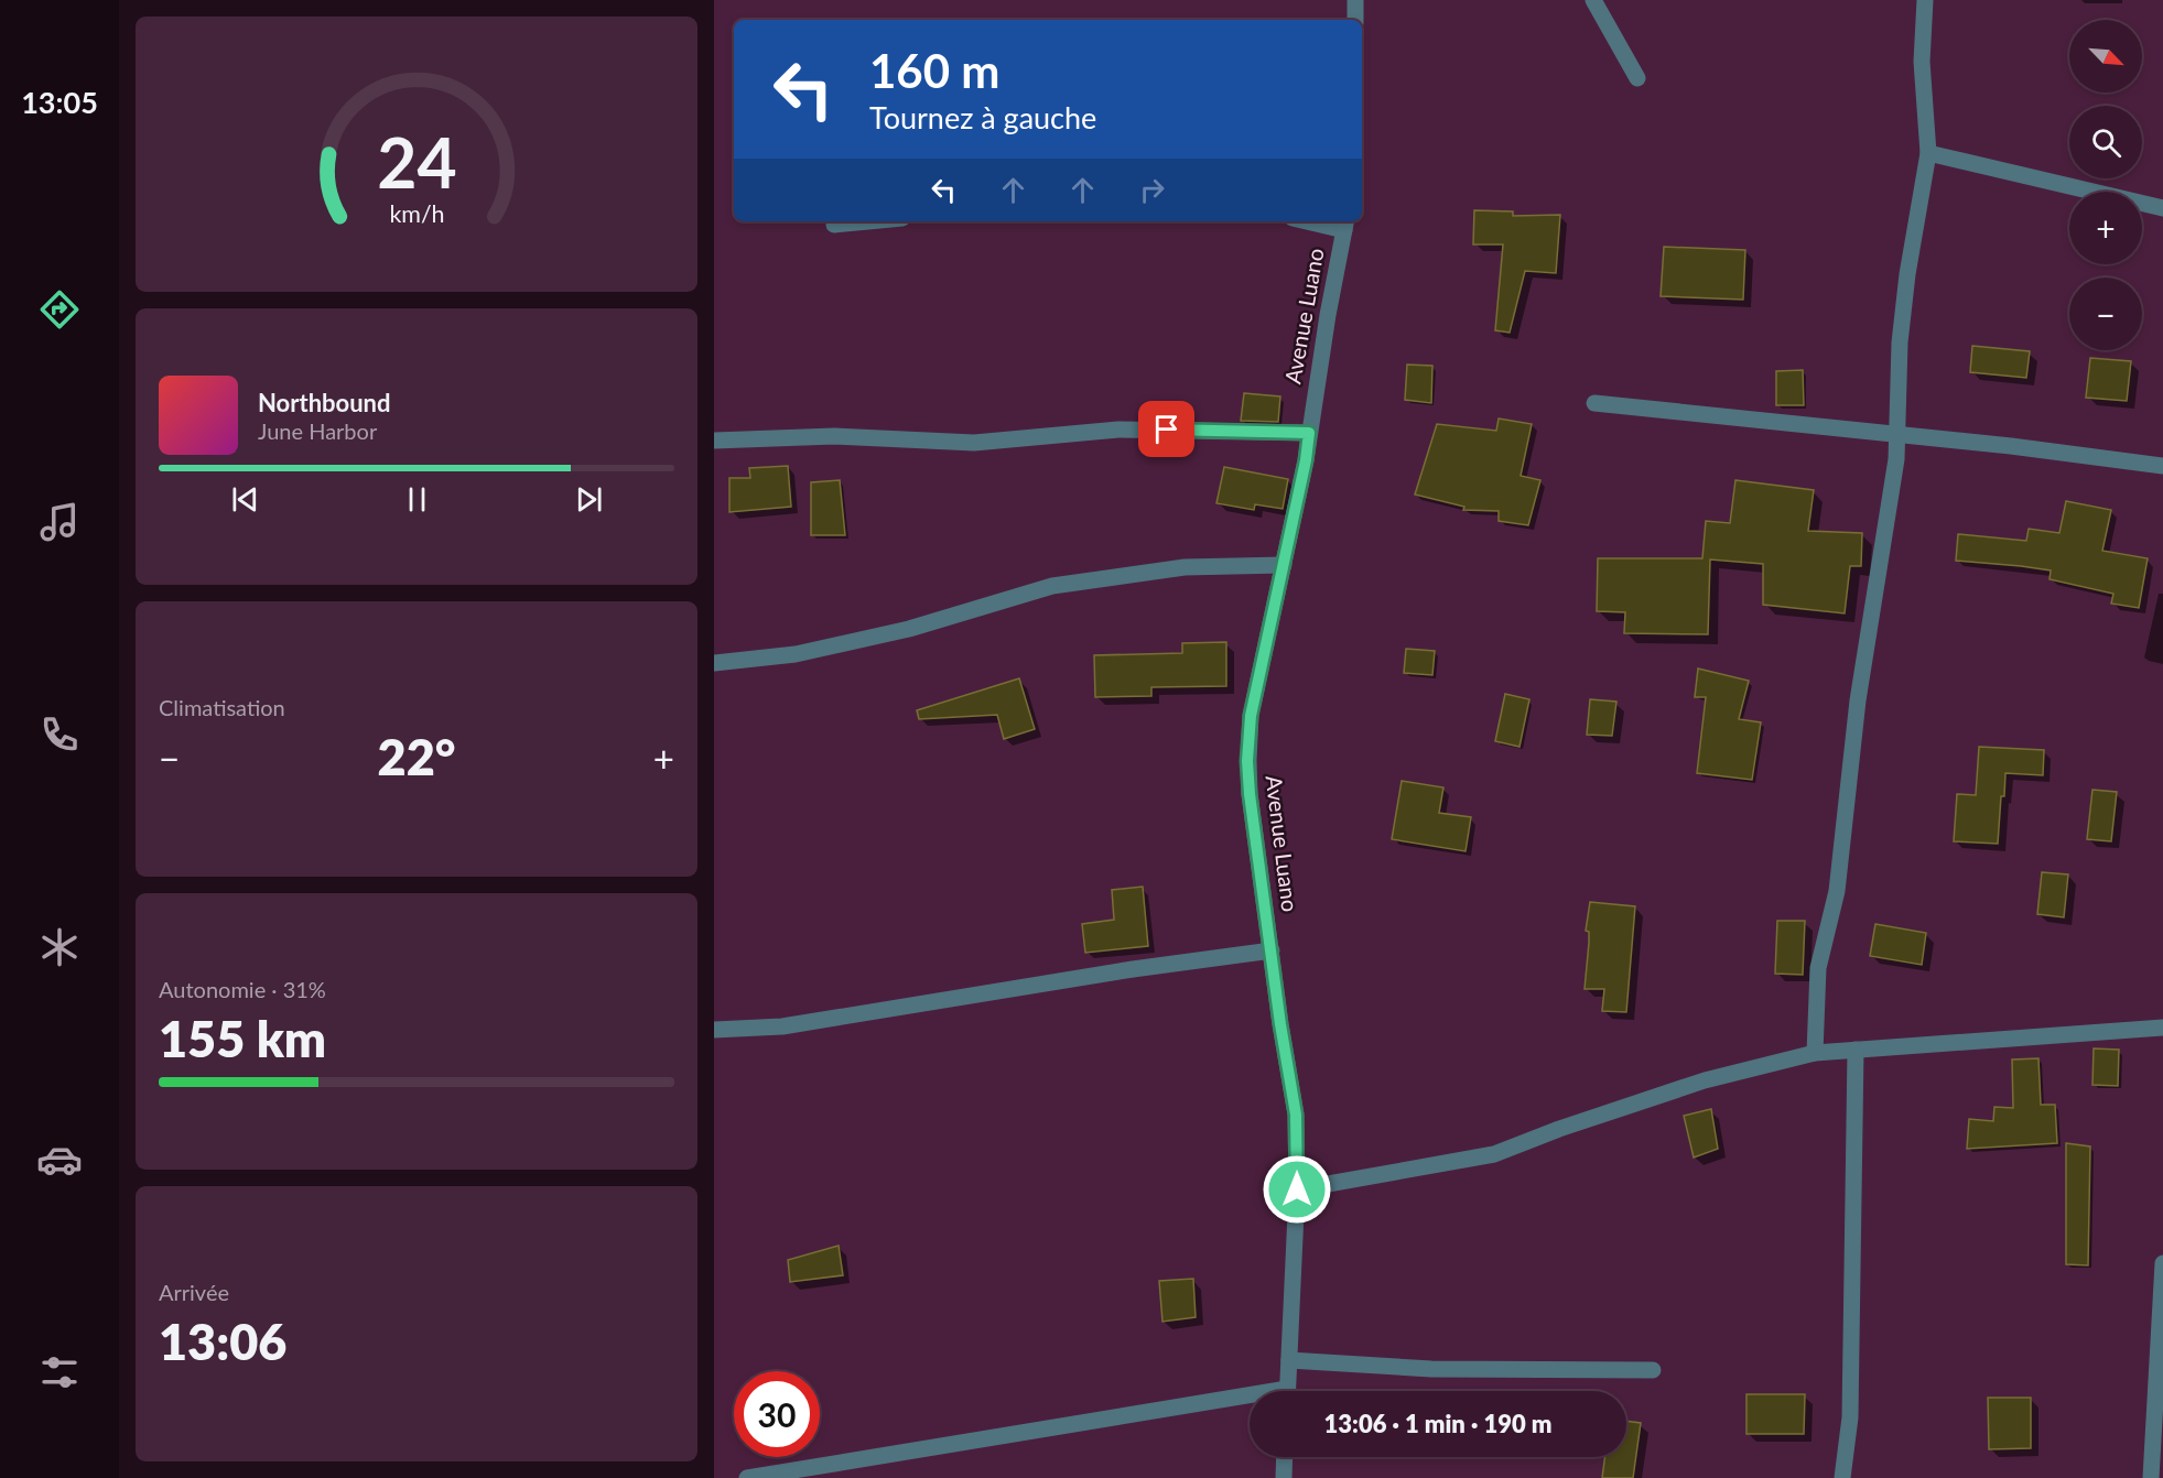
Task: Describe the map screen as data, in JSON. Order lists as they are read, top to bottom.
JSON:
{
  "streets": {
    "street": ["Avenue Luano"]
  },
  "north": "bottom right",
  "page": {
    "tabs": "13:05",
    "map_buttons": ["+", "−"],
    "turn": ["160 m", "Tournez à gauche"],
    "song": ["Northbound", "June Harbor"],
    "tile": [
      "Climatisation",
      ["Autonomie · 31%", "155 km"],
      ["Arrivée", "13:06"]
    ],
    "heat": ["−", "22°", "+"],
    "limit": "30",
    "trip": "13:06 · 1 min · 190 m",
    "gauge": ["24", "km/h"]
  }
}
